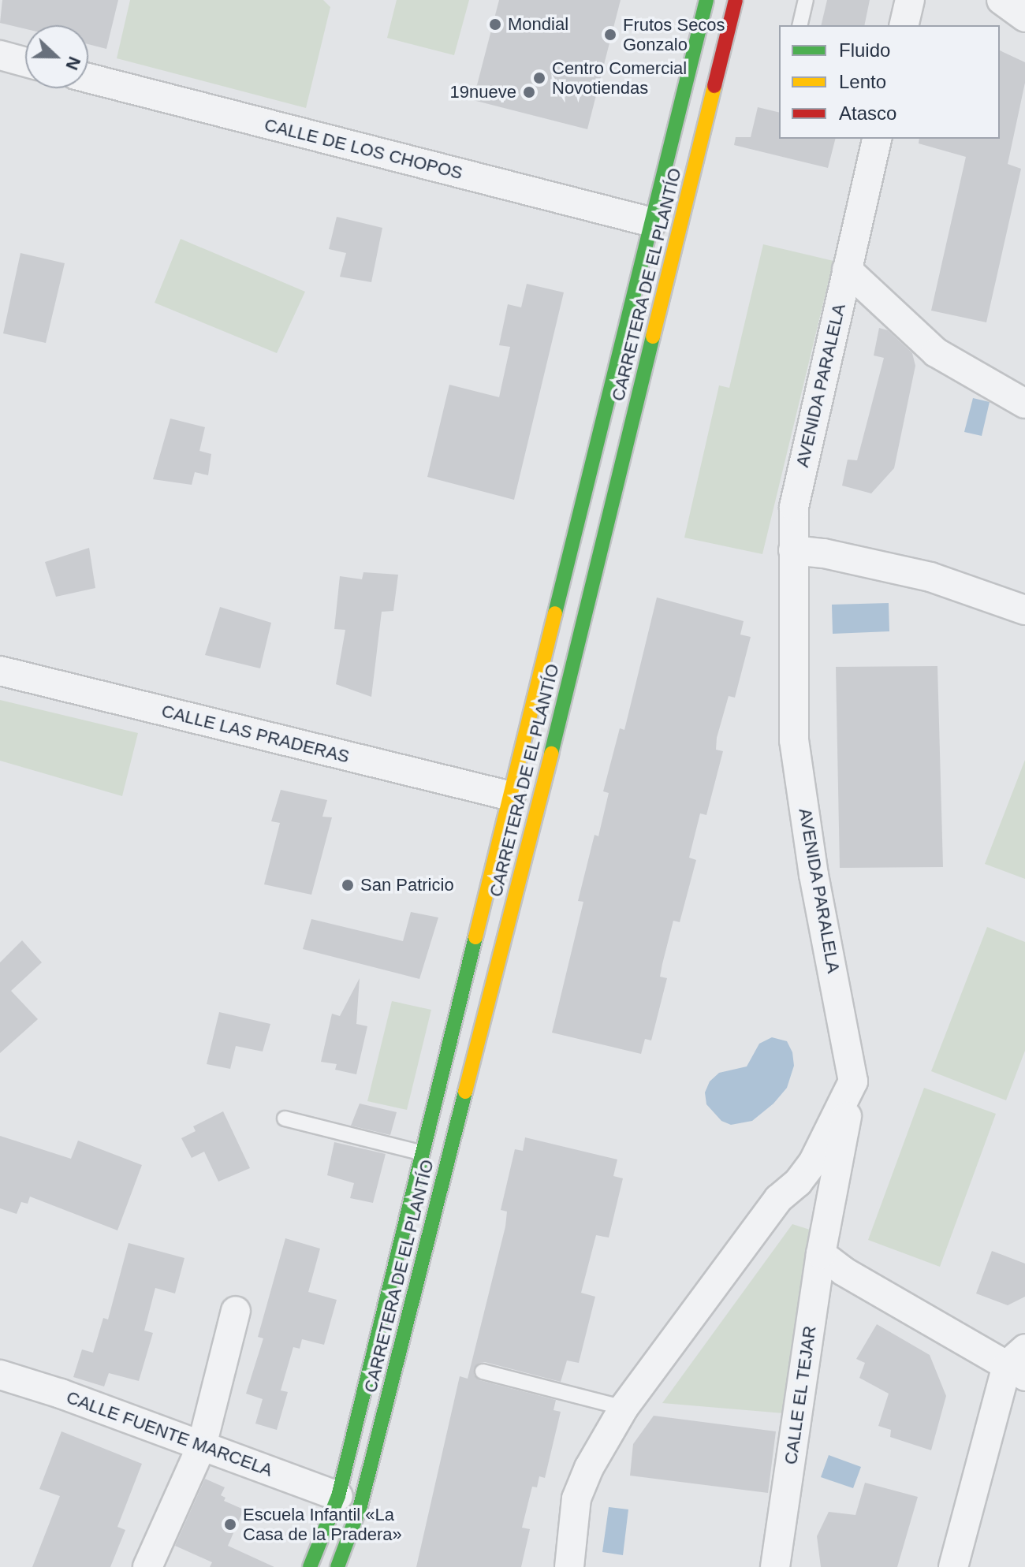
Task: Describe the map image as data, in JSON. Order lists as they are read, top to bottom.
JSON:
{
  "streets": {
    "street": [
      "CALLE DE LOS CHOPOS",
      "CARRETERA DE EL PLANTÍO",
      "AVENIDA PARALELA",
      "CALLE LAS PRADERAS",
      "CALLE EL TEJAR",
      "CALLE FUENTE MARCELA"
    ]
  },
  "crossings": [
    ["CALLE DE LOS CHOPOS", "CARRETERA DE EL PLANTÍO"],
    ["CARRETERA DE EL PLANTÍO", "CALLE LAS PRADERAS"],
    ["CARRETERA DE EL PLANTÍO", "CALLE FUENTE MARCELA"],
    ["AVENIDA PARALELA", "CALLE EL TEJAR"]
  ],
  "places": [
    "Mondial",
    "Frutos Secos Gonzalo",
    "Centro Comercial Novotiendas",
    "19nueve",
    "San Patricio",
    "Escuela Infantil «La Casa de la Pradera»"
  ],
  "legend": ["Fluido", "Lento", "Atasco"],
  "north": "right"
}
